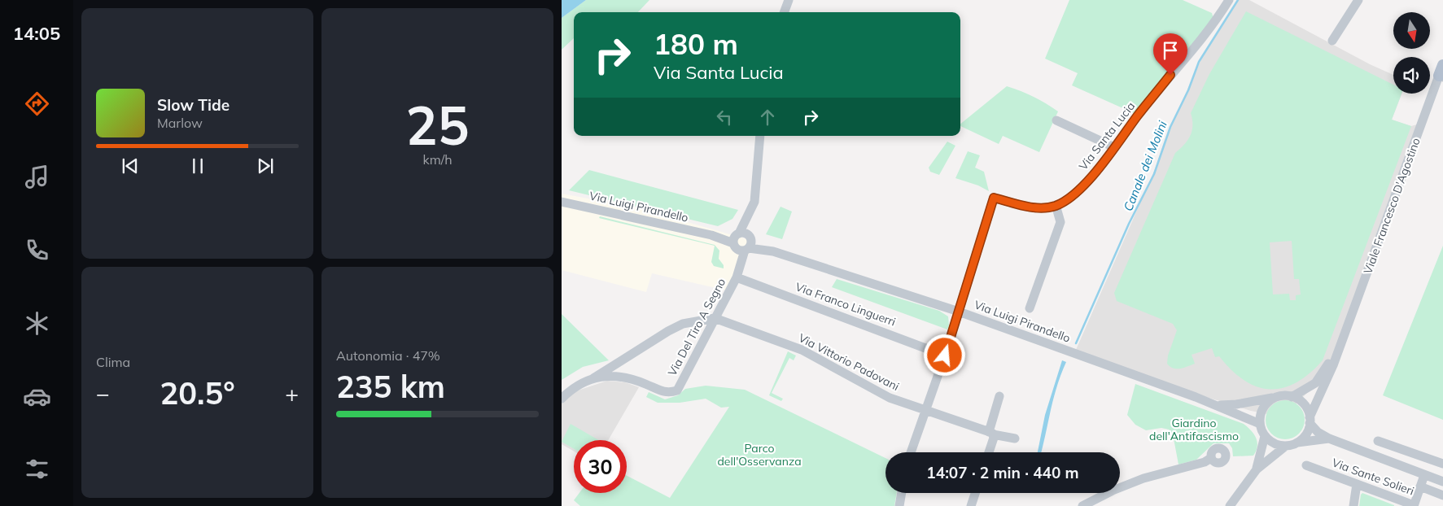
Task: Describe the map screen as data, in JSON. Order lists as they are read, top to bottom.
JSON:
{
  "streets": {
    "main road": ["Viale Francesco D'Agostino"],
    "street": [
      "Via Santa Lucia",
      "Via Luigi Pirandello",
      "Via Franco Linguerri",
      "Via Del Tiro A Segno",
      "Via Vittorio Padovani",
      "Via Sante Solieri"
    ]
  },
  "crossings": [
    ["Via Santa Lucia", "Via Luigi Pirandello"],
    ["Via Santa Lucia", "Via Franco Linguerri"],
    ["Via Santa Lucia", "Via Vittorio Padovani"],
    ["Viale Francesco D'Agostino", "Via Luigi Pirandello"],
    ["Via Luigi Pirandello", "Via Del Tiro A Segno"],
    ["Via Franco Linguerri", "Via Del Tiro A Segno"],
    ["Via Del Tiro A Segno", "Via Vittorio Padovani"]
  ],
  "water": ["Canale dei Molini"],
  "parks": ["Giardino dell'Antifascismo", "Parco dell'Osservanza"],
  "north": "bottom",
  "page": {
    "tabs": "14:05",
    "tile": [
      ["25", "km/h"],
      "Clima",
      ["Autonomia · 47%", "235 km"]
    ],
    "turn": ["180 m", "Via Santa Lucia"],
    "song": ["Slow Tide", "Marlow"],
    "heat": ["−", "20.5°", "+"],
    "limit": "30",
    "trip": "14:07 · 2 min · 440 m"
  }
}
